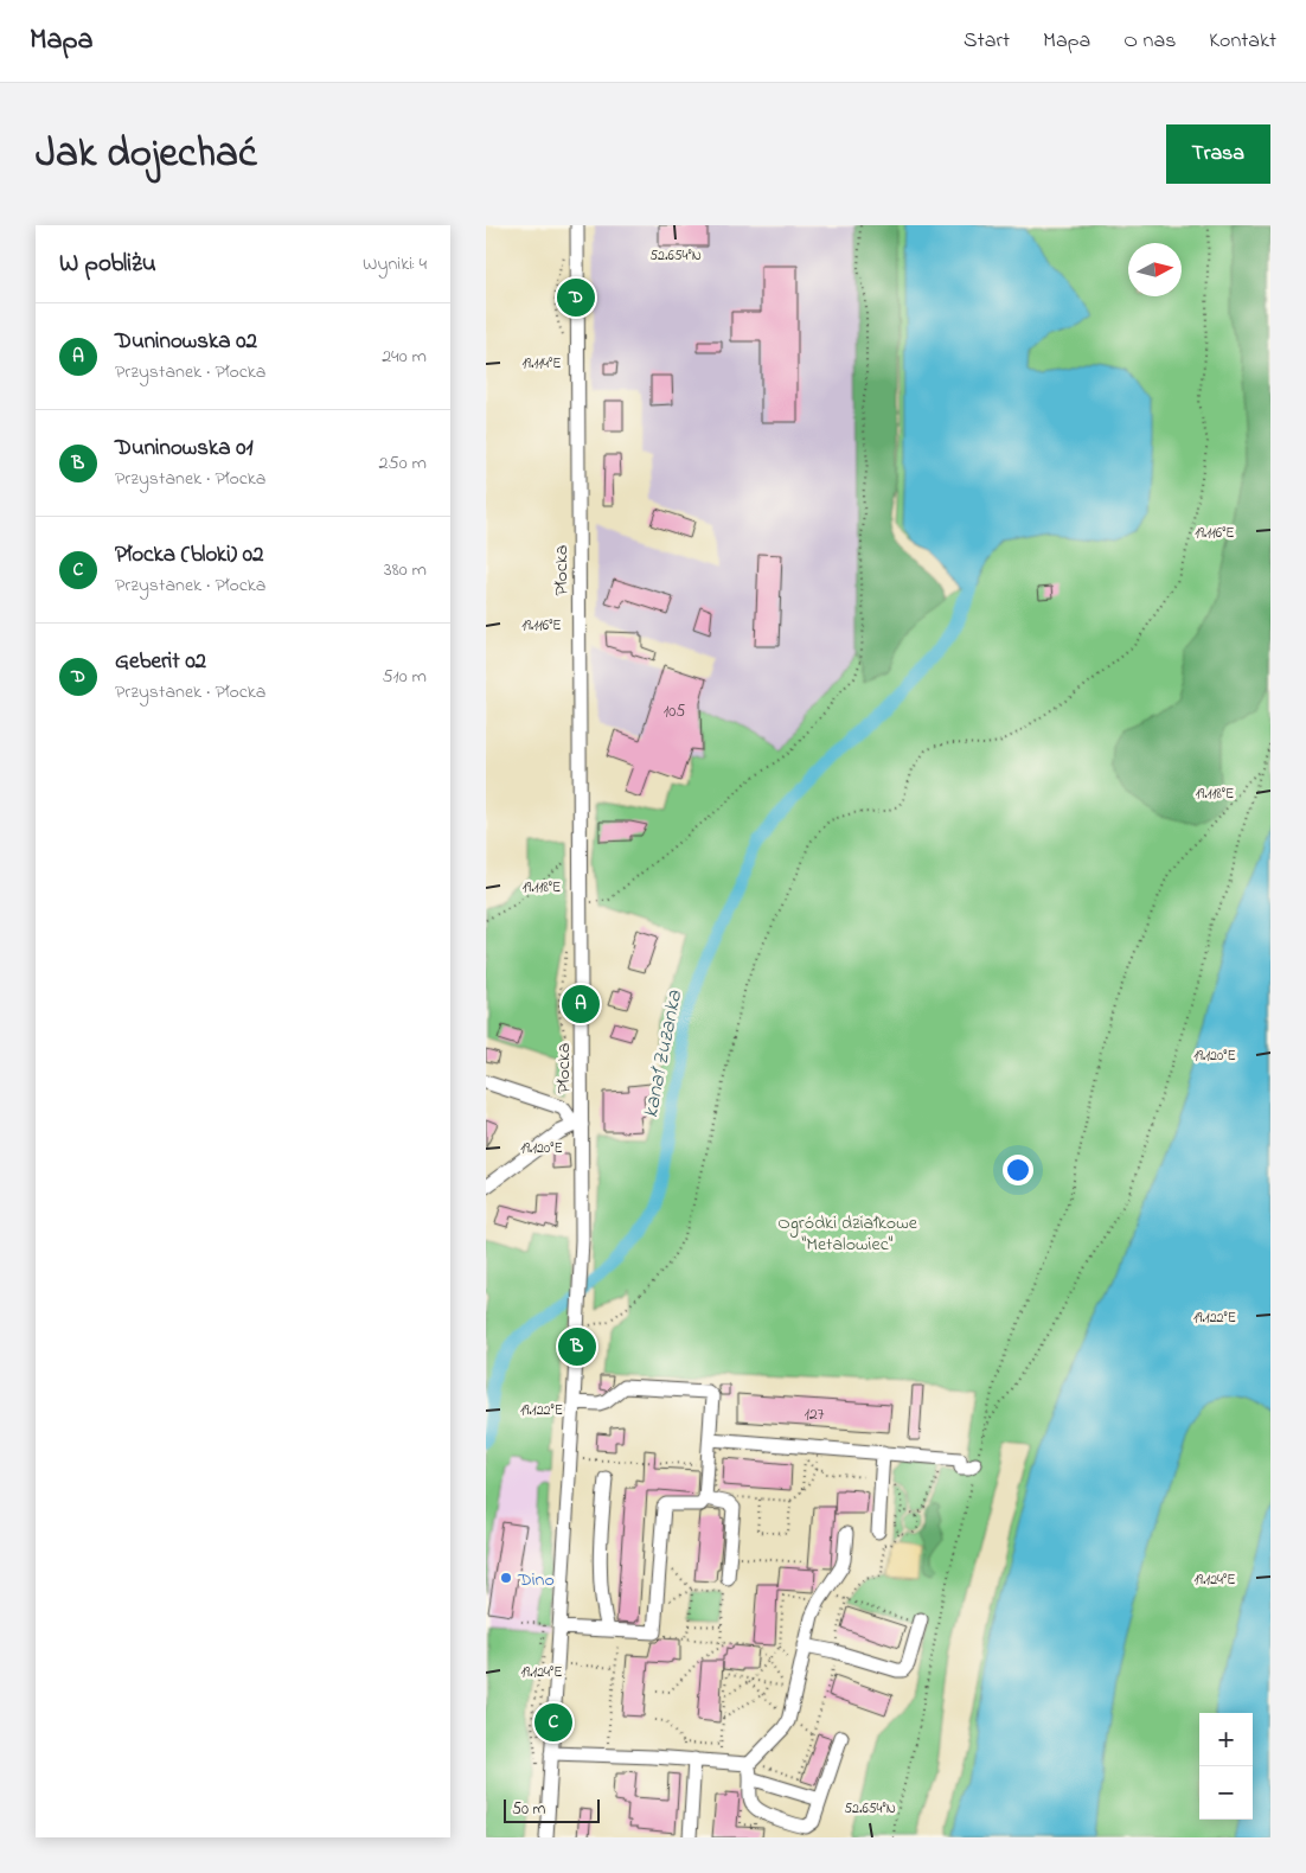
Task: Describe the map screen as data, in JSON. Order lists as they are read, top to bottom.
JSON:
{
  "streets": {
    "street": ["Płocka"]
  },
  "water": ["kanał Zuzanka"],
  "parks": ["Ogródki działkowe \"Metalowiec\""],
  "places": ["Dino"],
  "house_numbers": ["105", "127"],
  "scale_bar": "50 m",
  "north": "right",
  "page": {
    "header": "Mapa",
    "nav": [
      "Start",
      "Mapa",
      "O nas",
      "Kontakt"
    ],
    "title": "Jak dojechać",
    "buttons": "Trasa",
    "heading": ["W pobliżu", "Wyniki: 4"],
    "pins": [
      "D",
      "A",
      "B",
      "C"
    ],
    "list": [
      {
        "mark": "A",
        "name": "Duninowska 02",
        "note": "Przystanek · Płocka",
        "value": "240 m"
      },
      {
        "mark": "B",
        "name": "Duninowska 01",
        "note": "Przystanek · Płocka",
        "value": "250 m"
      },
      {
        "mark": "C",
        "name": "Płocka (bloki) 02",
        "note": "Przystanek · Płocka",
        "value": "380 m"
      },
      {
        "mark": "D",
        "name": "Geberit 02",
        "note": "Przystanek · Płocka",
        "value": "510 m"
      }
    ],
    "map_buttons": ["+", "−"],
    "scale": "50 m"
  },
  "coordinates": [
    "52.654°N",
    "19.114°E",
    "19.116°E",
    "19.118°E",
    "19.120°E",
    "19.122°E",
    "19.124°E"
  ]
}
